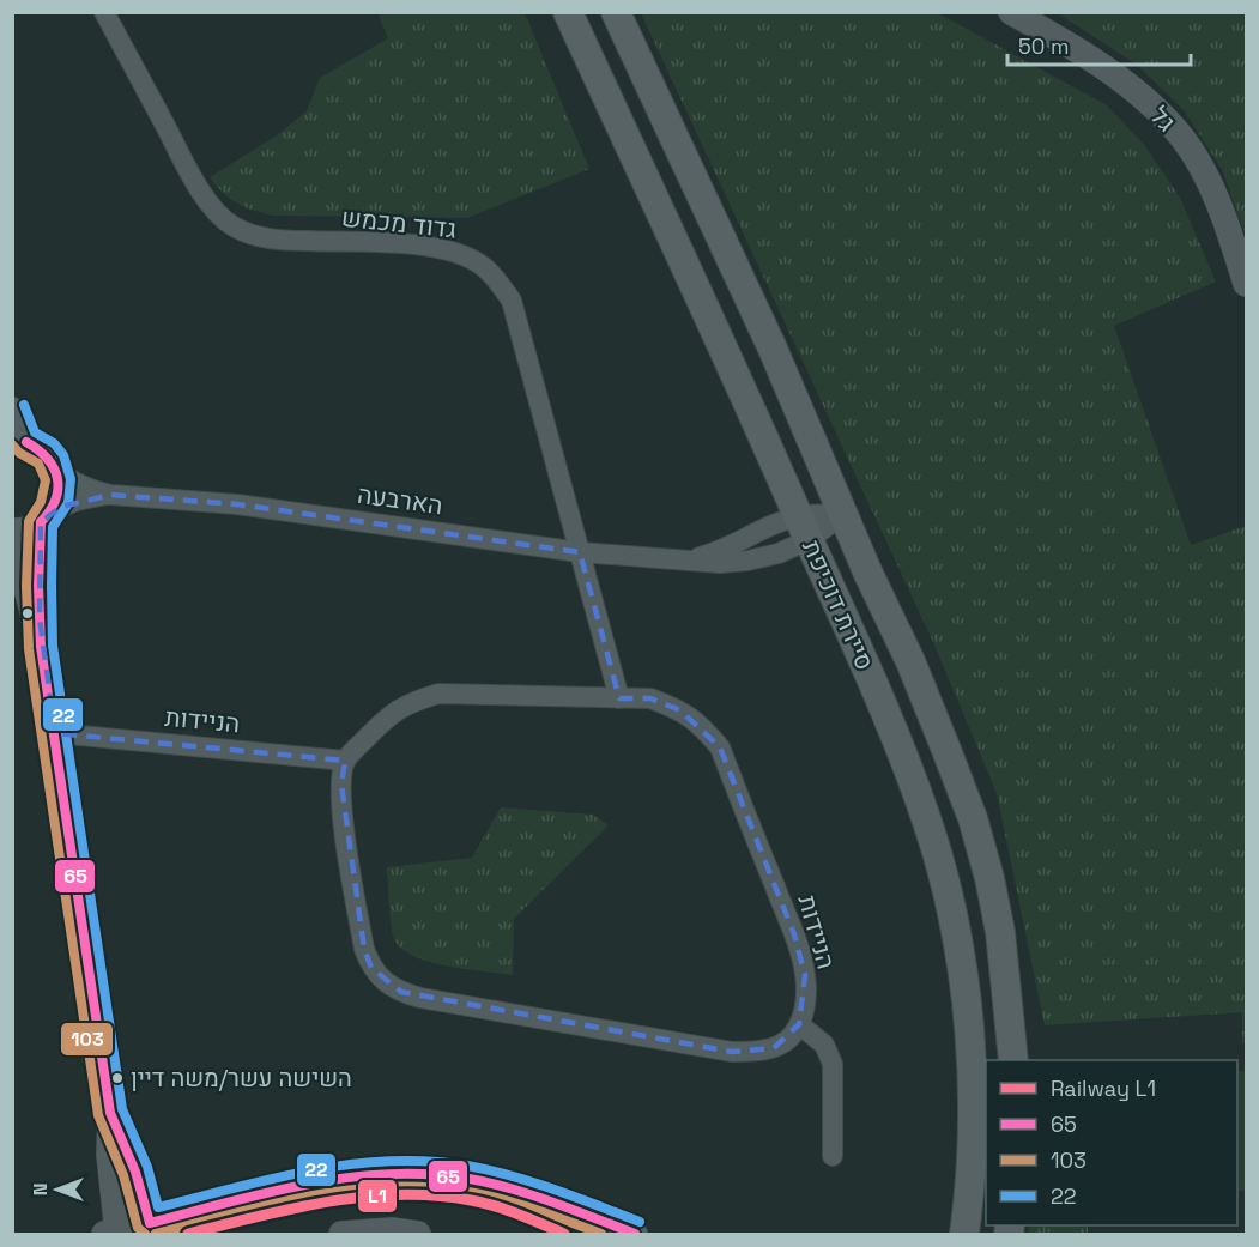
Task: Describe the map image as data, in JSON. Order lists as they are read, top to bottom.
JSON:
{
  "streets": {
    "main road": ["סיירת דוכיפת"],
    "street": [
      "גל",
      "גדוד מכמש",
      "הארבעה",
      "הניידות"
    ]
  },
  "crossings": [
    ["גדוד מכמש", "הארבעה"],
    ["גדוד מכמש", "הניידות"],
    ["הארבעה", "סיירת דוכיפת"]
  ],
  "places": ["השישה עשר/משה דיין"],
  "lines": [
    "transit line 22",
    "transit line 65",
    "transit line 103",
    "rail line L1"
  ],
  "legend": [
    "Railway L1",
    "65",
    "103",
    "22"
  ],
  "scale_bar": "50 m",
  "north": "left"
}
